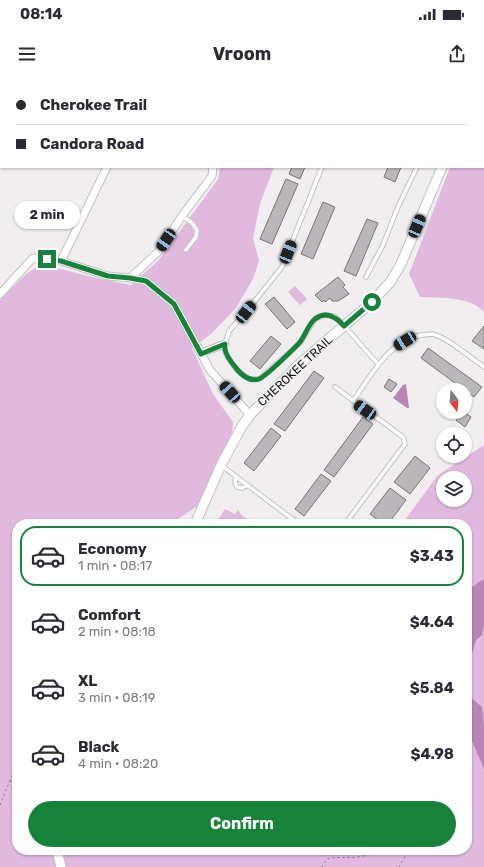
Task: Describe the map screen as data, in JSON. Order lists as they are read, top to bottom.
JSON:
{
  "streets": {
    "street": ["CHEROKEE TRAIL"]
  },
  "north": "bottom",
  "page": {
    "status": "08:14",
    "header": "Vroom",
    "banner": ["Cherokee Trail", "Candora Road"],
    "bubble": "2 min",
    "list": [
      {
        "name": "Economy",
        "note": "1 min · 08:17",
        "value": "$3.43"
      },
      {
        "name": "Comfort",
        "note": "2 min · 08:18",
        "value": "$4.64"
      },
      {
        "name": "XL",
        "note": "3 min · 08:19",
        "value": "$5.84"
      },
      {
        "name": "Black",
        "note": "4 min · 08:20",
        "value": "$4.98"
      }
    ],
    "buttons": "Confirm"
  }
}
